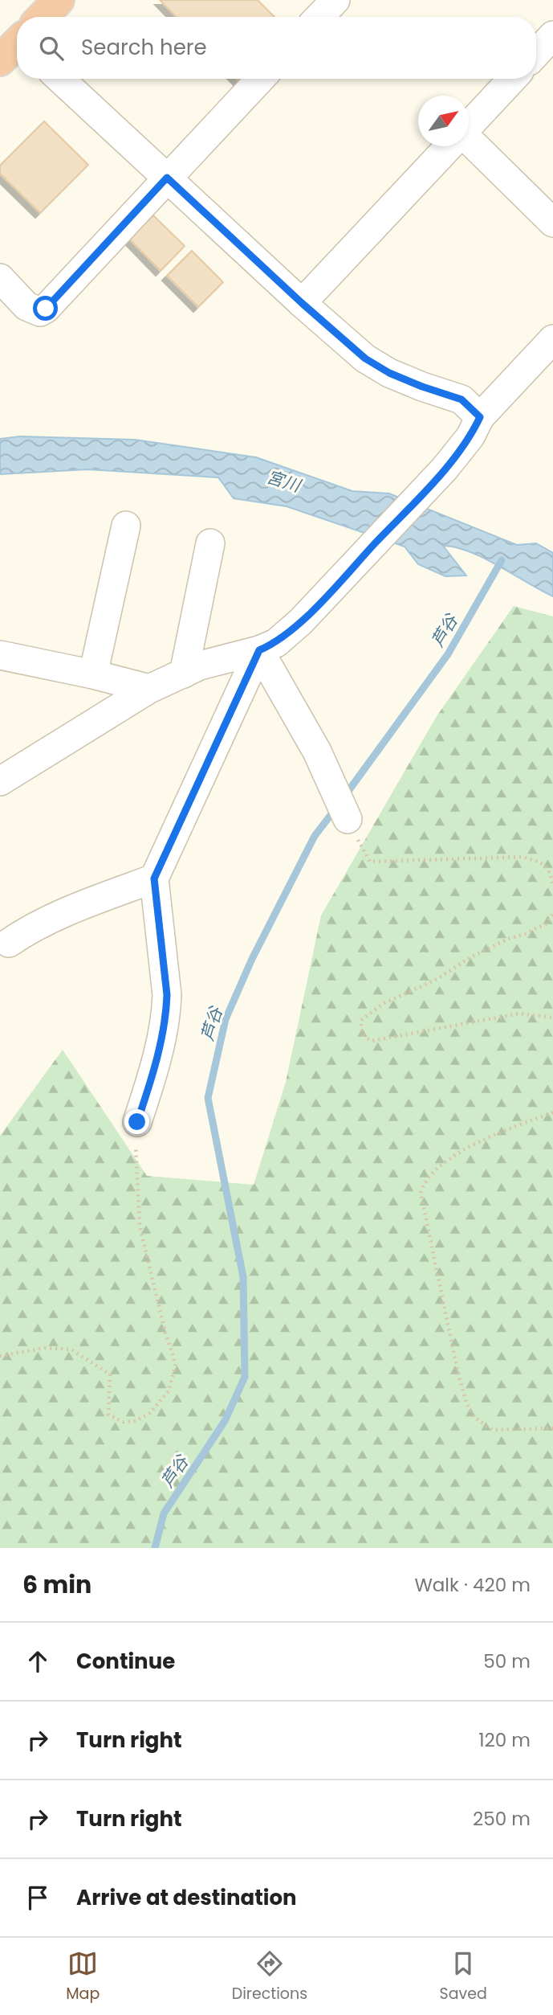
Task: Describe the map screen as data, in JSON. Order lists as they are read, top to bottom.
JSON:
{
  "water": ["宮川", "芦谷"],
  "north": "top right",
  "page": {
    "search": "Search here",
    "heading": ["6 min", "Walk · 420 m"],
    "list": [
      ["Continue", "50 m"],
      ["Turn right", "120 m"],
      ["Turn right", "250 m"],
      "Arrive at destination"
    ],
    "nav": ["Map", "Directions", "Saved"]
  }
}
